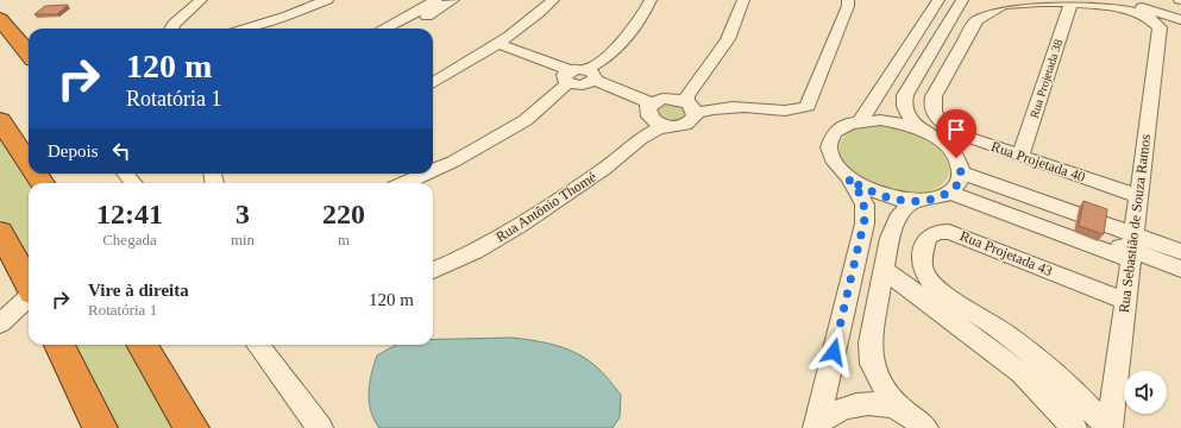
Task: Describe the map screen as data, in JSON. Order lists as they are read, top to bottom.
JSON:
{
  "streets": {
    "street": [
      "Rua Projetada 38",
      "Rua Projetada 40",
      "Rua Antônio Thomé",
      "Rua Sebastião de Souza Ramos",
      "Rua Projetada 43"
    ]
  },
  "crossings": [
    ["Rua Projetada 38", "Rua Projetada 40"],
    ["Rua Projetada 40", "Rua Sebastião de Souza Ramos"],
    ["Rua Sebastião de Souza Ramos", "Rua Projetada 43"]
  ],
  "page": {
    "turn": ["120 m", "Rotatória 1"],
    "then": "Depois",
    "eta": [
      "12:41",
      "Chegada",
      "3",
      "min",
      "220",
      "m"
    ],
    "list": [
      {
        "name": "Vire à direita",
        "note": "Rotatória 1",
        "value": "120 m"
      }
    ]
  }
}
